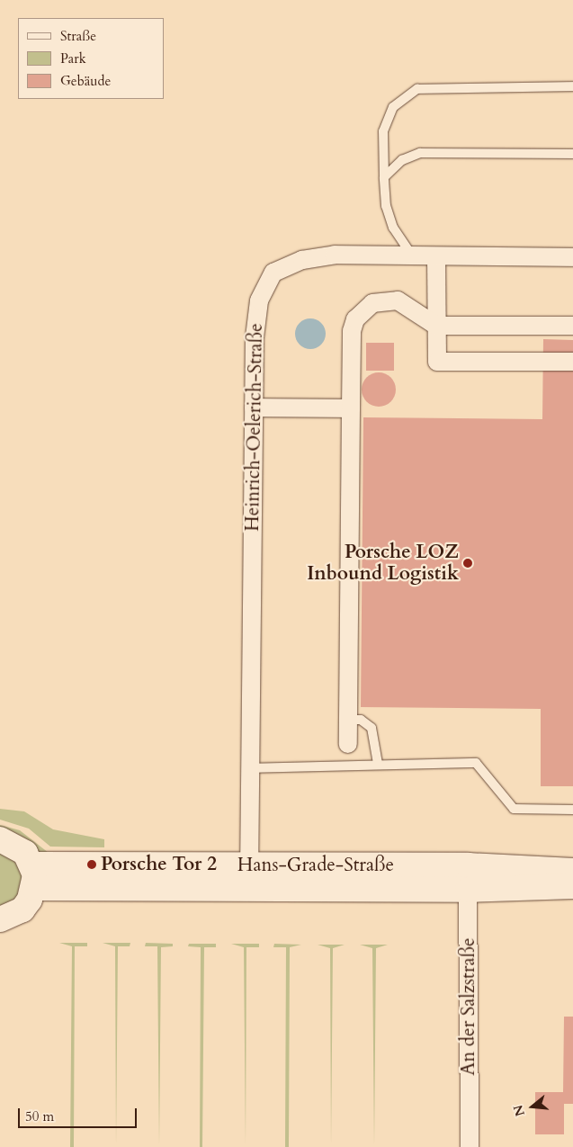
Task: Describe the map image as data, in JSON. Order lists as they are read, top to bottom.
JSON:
{
  "streets": {
    "street": ["Heinrich-Oelerich-Straße", "Hans-Grade-Straße", "An der Salzstraße"]
  },
  "crossings": [
    ["Heinrich-Oelerich-Straße", "Hans-Grade-Straße"],
    ["Hans-Grade-Straße", "An der Salzstraße"]
  ],
  "places": ["Porsche LOZ Inbound Logistik", "Porsche Tor 2"],
  "legend": ["Straße", "Park", "Gebäude"],
  "scale_bar": "50 m",
  "north": "left"
}
